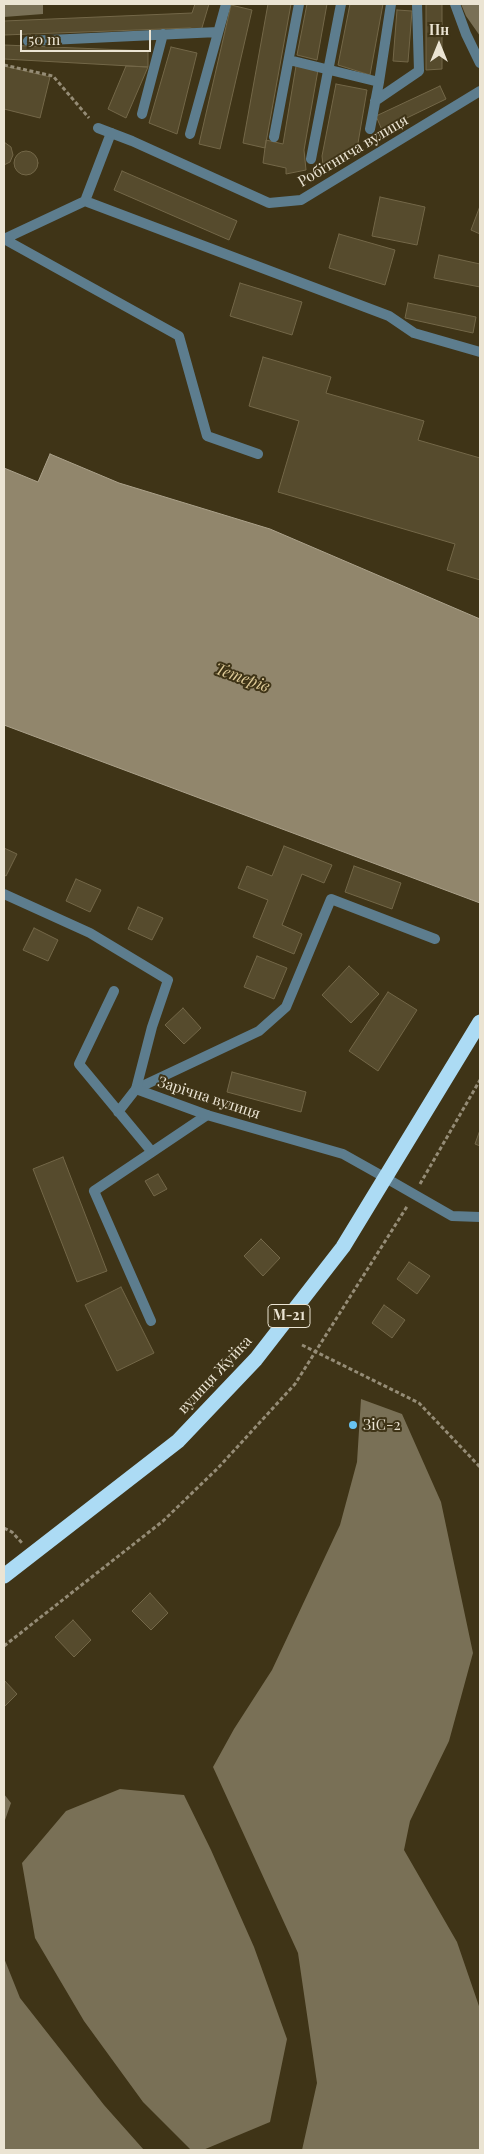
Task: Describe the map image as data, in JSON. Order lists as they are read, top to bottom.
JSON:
{
  "streets": {
    "highway": ["М-21", "вулиця Жуйка"],
    "street": ["Робітнича вулиця", "Зарічна вулиця"]
  },
  "crossings": [
    ["Зарічна вулиця", "вулиця Жуйка"]
  ],
  "water": ["Тетерів"],
  "places": ["ЗіС-2"],
  "scale_bar": "50 m",
  "north": "top"
}
